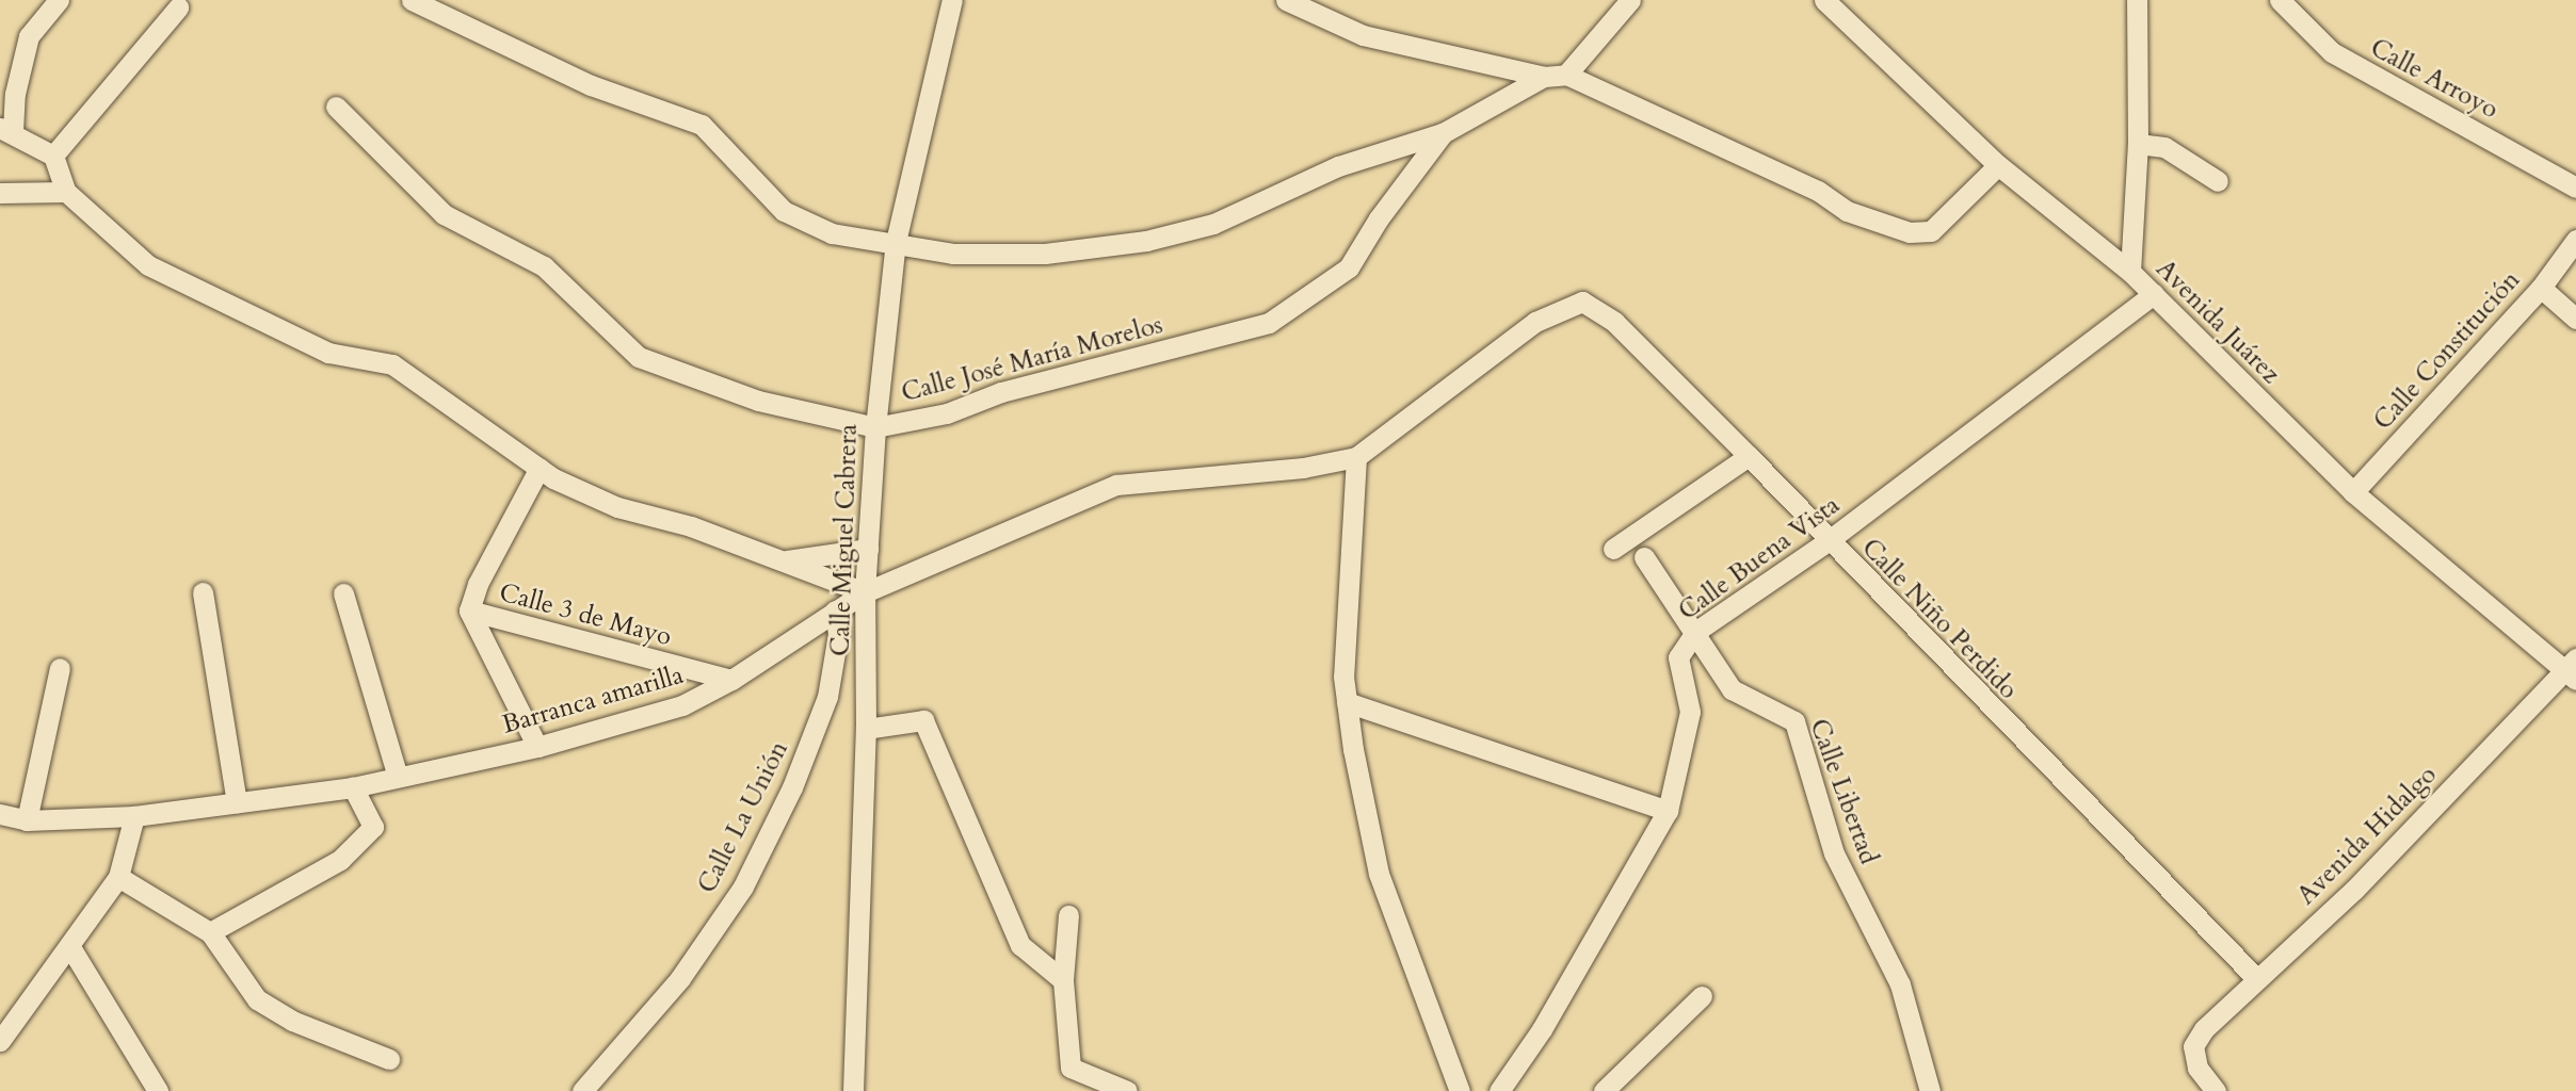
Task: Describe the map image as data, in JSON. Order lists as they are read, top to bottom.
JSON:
{
  "streets": {
    "street": [
      "Calle Arroyo",
      "Avenida Juárez",
      "Calle Constitución",
      "Calle José María Morelos",
      "Calle Miguel Cabrera",
      "Calle Buena Vista",
      "Calle 3 de Mayo",
      "Calle Niño Perdido",
      "Barranca amarilla",
      "Calle Libertad",
      "Calle La Unión",
      "Avenida Hidalgo"
    ]
  },
  "crossings": [
    ["Avenida Juárez", "Calle Constitución"],
    ["Avenida Juárez", "Calle Buena Vista"],
    ["Avenida Juárez", "Avenida Hidalgo"],
    ["Calle José María Morelos", "Calle Miguel Cabrera"],
    ["Calle Miguel Cabrera", "Barranca amarilla"],
    ["Calle Buena Vista", "Calle Niño Perdido"],
    ["Calle Buena Vista", "Calle Libertad"],
    ["Calle 3 de Mayo", "Barranca amarilla"],
    ["Calle Niño Perdido", "Barranca amarilla"],
    ["Calle Niño Perdido", "Avenida Hidalgo"],
    ["Barranca amarilla", "Calle La Unión"]
  ]
}
